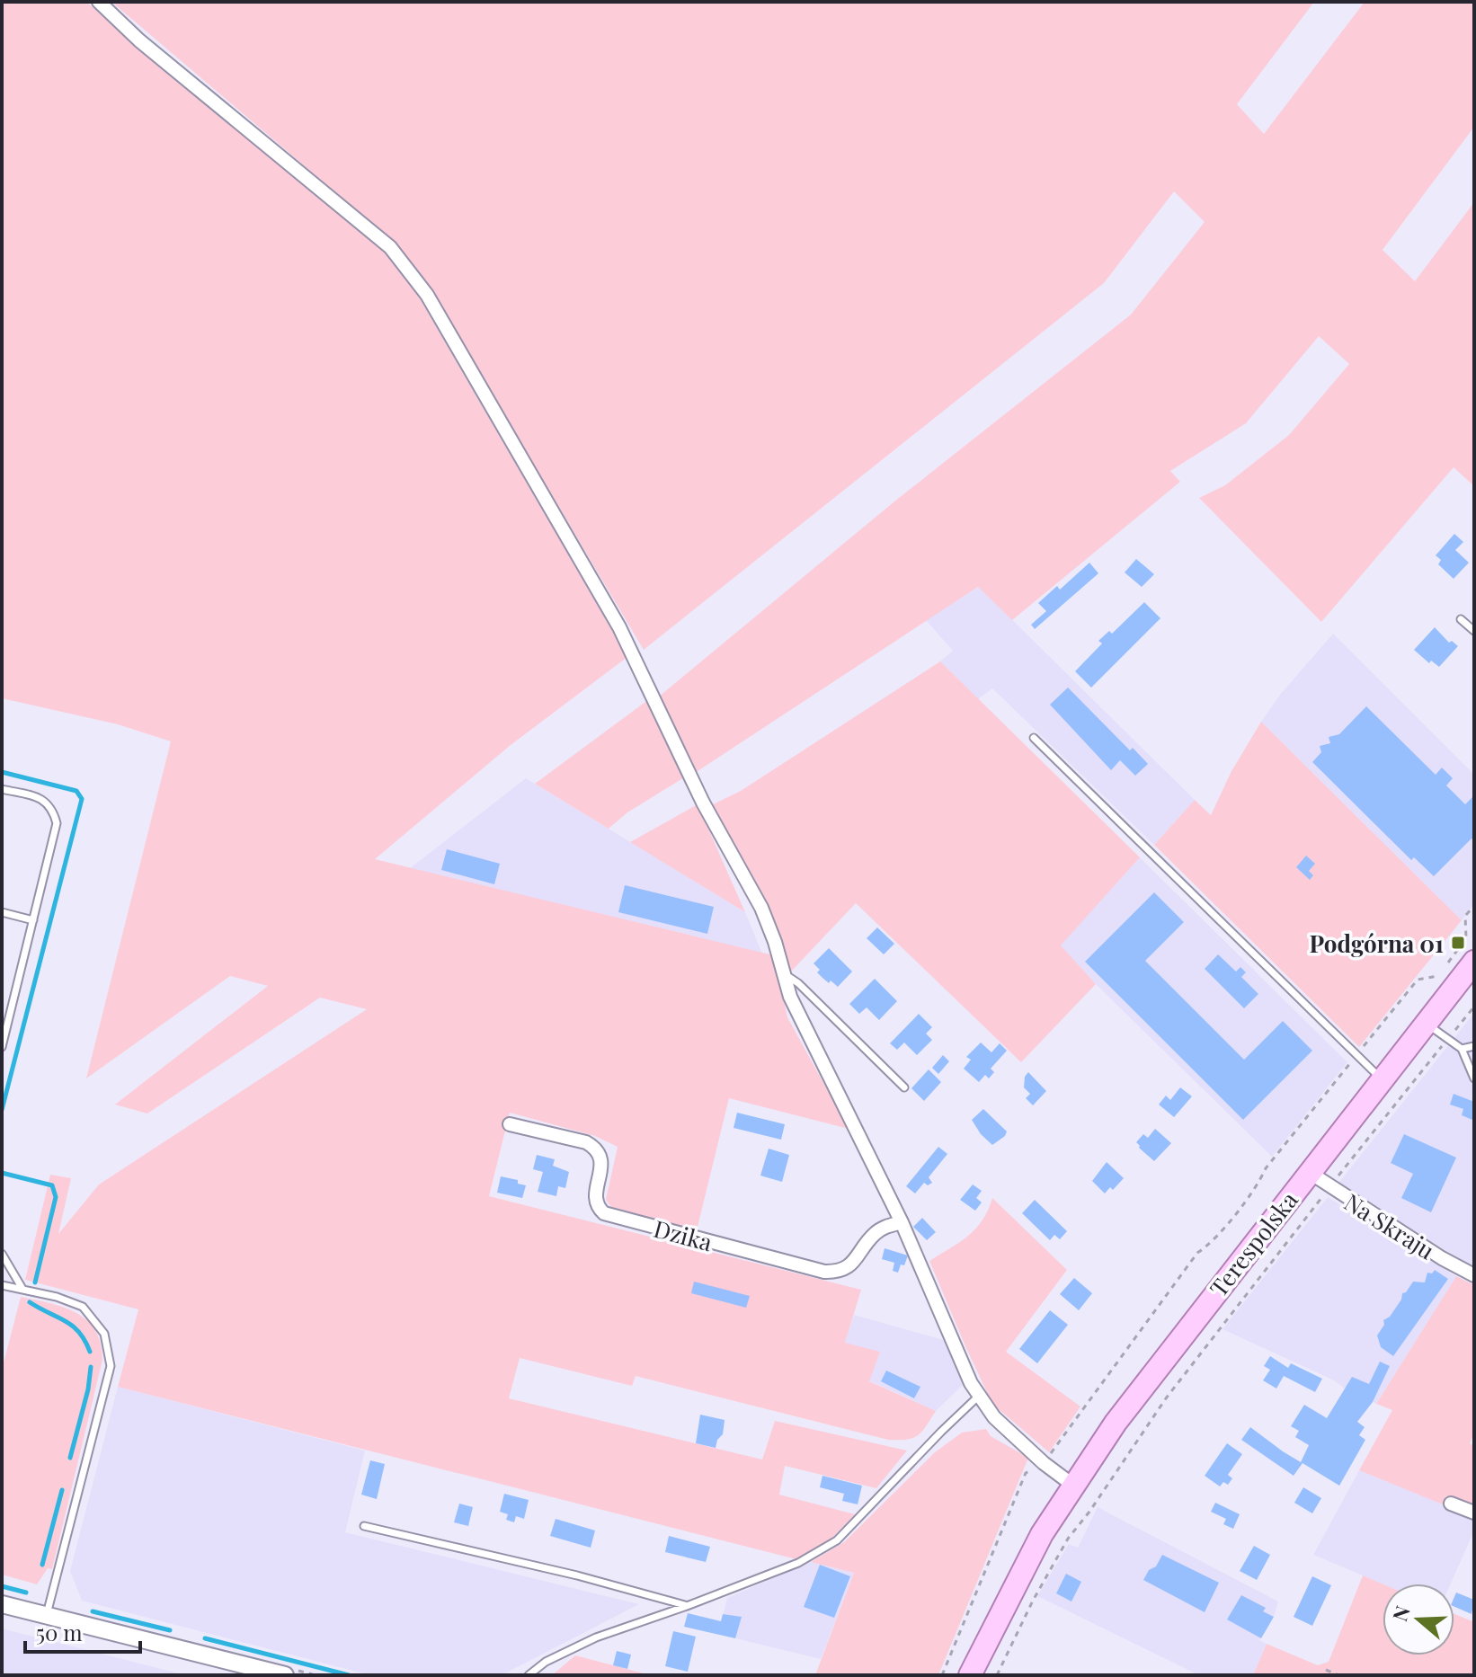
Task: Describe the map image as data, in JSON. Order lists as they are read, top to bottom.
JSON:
{
  "streets": {
    "main road": ["Terespolska"],
    "street": ["Na Skraju", "Dzika"]
  },
  "crossings": [
    ["Na Skraju", "Terespolska"]
  ],
  "places": {
    "transit": ["Podgórna 01"]
  },
  "scale_bar": "50 m",
  "north": "left"
}
